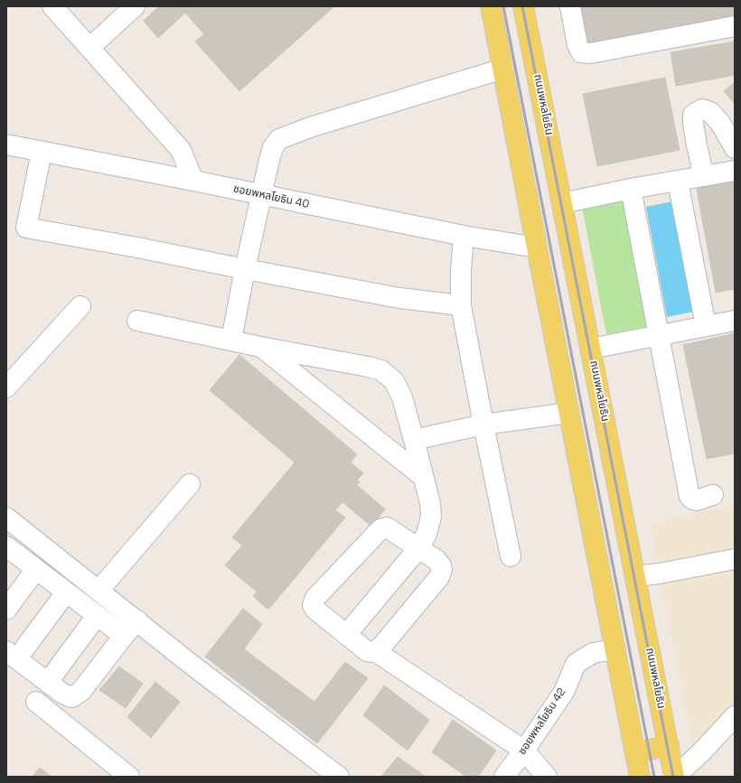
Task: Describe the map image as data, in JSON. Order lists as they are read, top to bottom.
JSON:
{
  "streets": {
    "main road": ["ถนนพหลโยธิน"],
    "street": ["ซอยพหลโยธิน 40", "ซอยพหลโยธิน 42"]
  }
}
